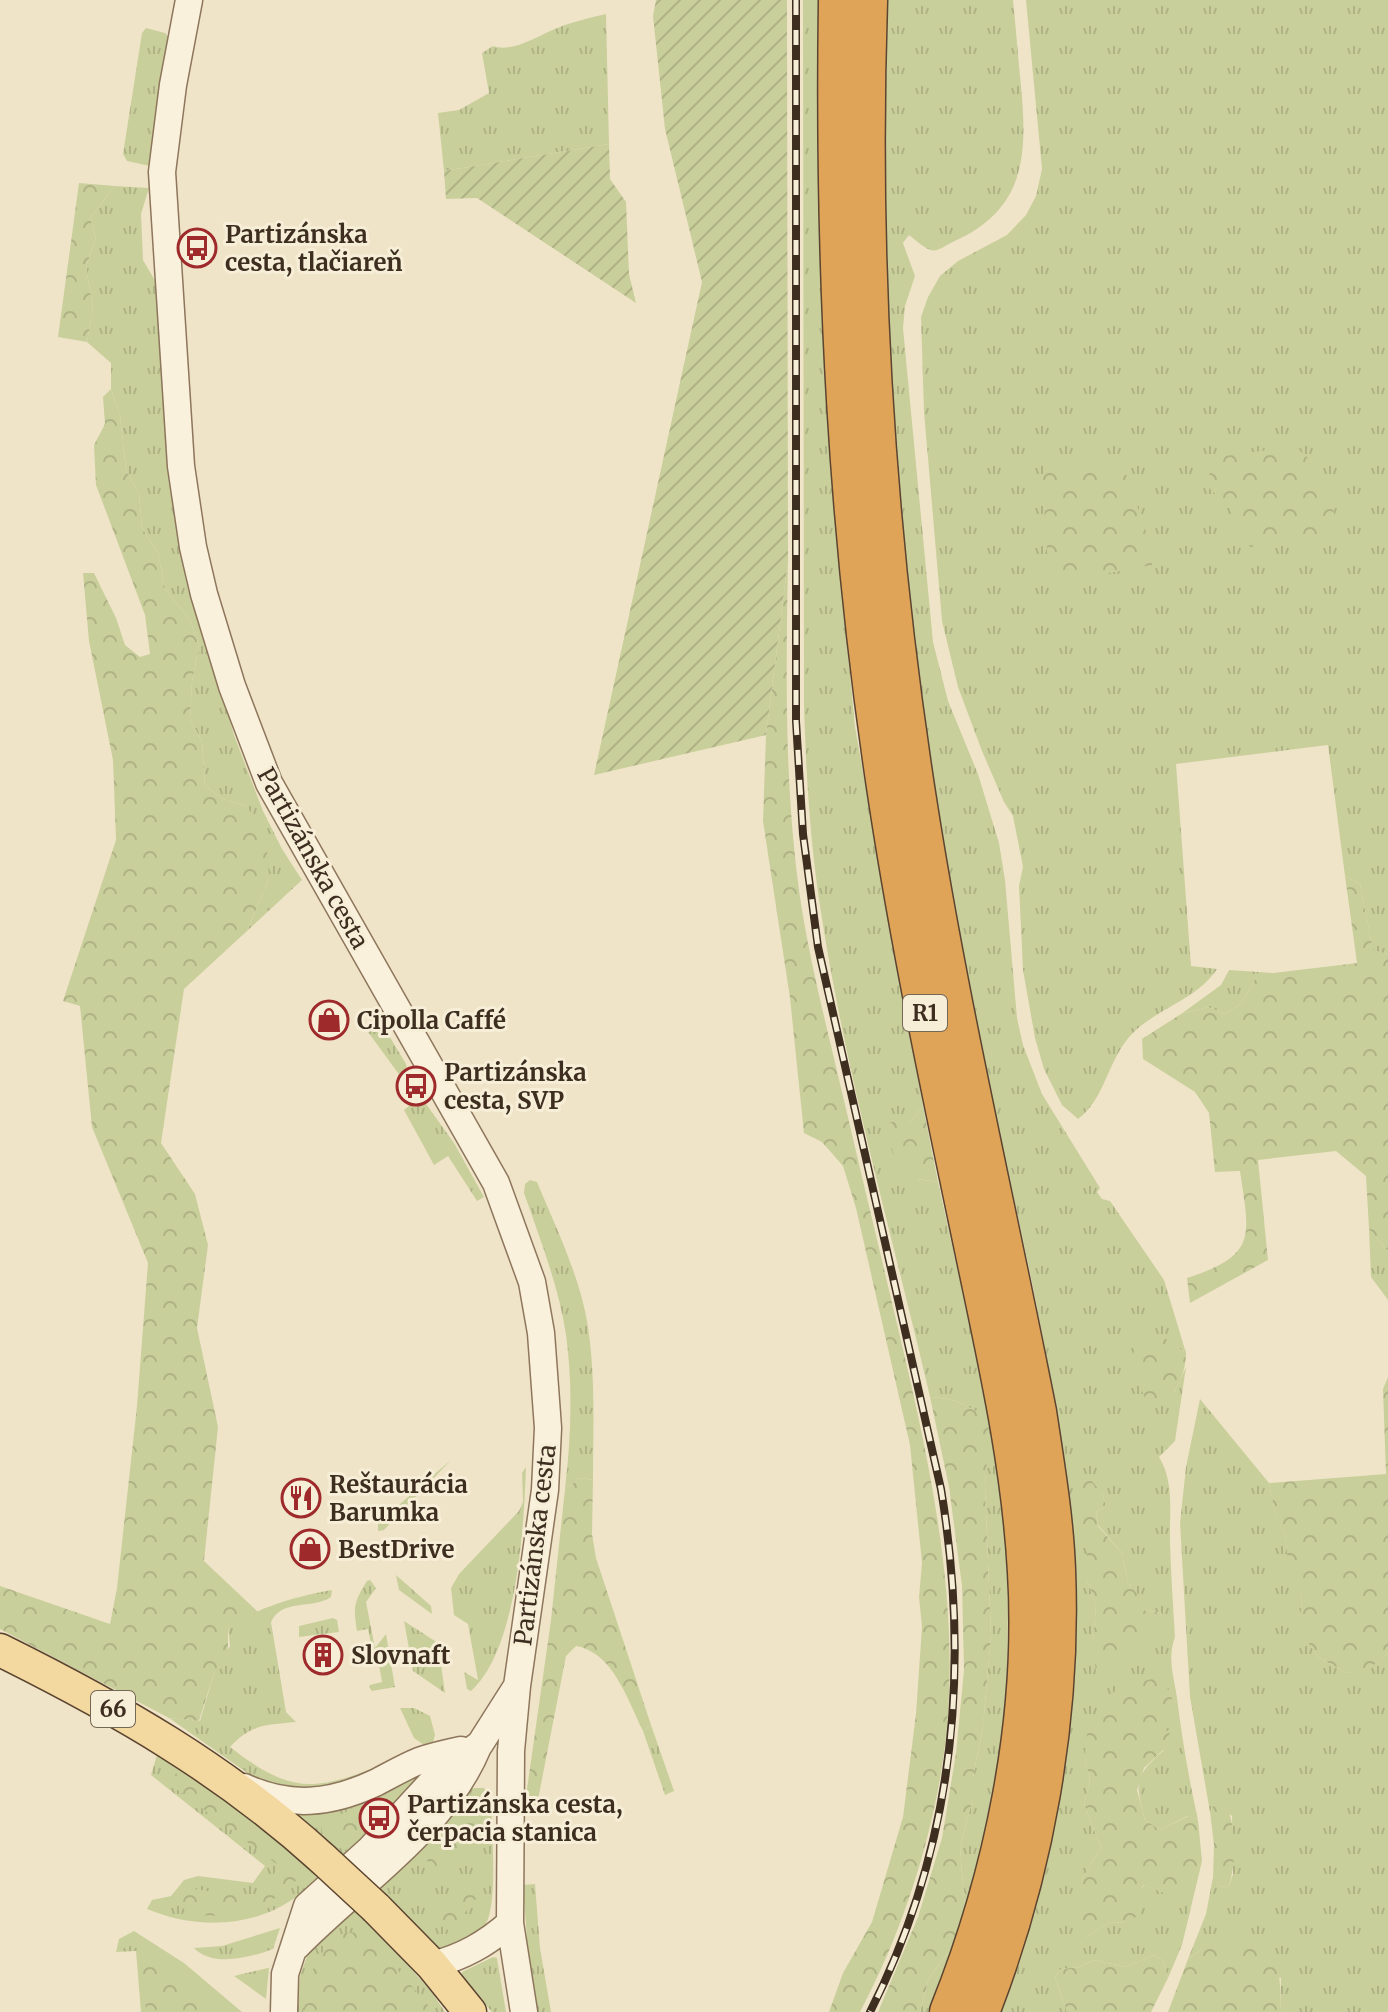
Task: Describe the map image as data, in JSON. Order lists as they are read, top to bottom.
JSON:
{
  "streets": {
    "highway": ["R1"],
    "main road": ["66"],
    "street": ["Partizánska cesta"]
  },
  "places": {
    "bus stop": ["Partizánska cesta, tlačiareň", "Partizánska cesta, SVP", "Partizánska cesta, čerpacia stanica"],
    "shop": ["Cipolla Caffé", "BestDrive"],
    "restaurant": ["Reštaurácia Barumka"],
    "building": ["Slovnaft"]
  }
}
